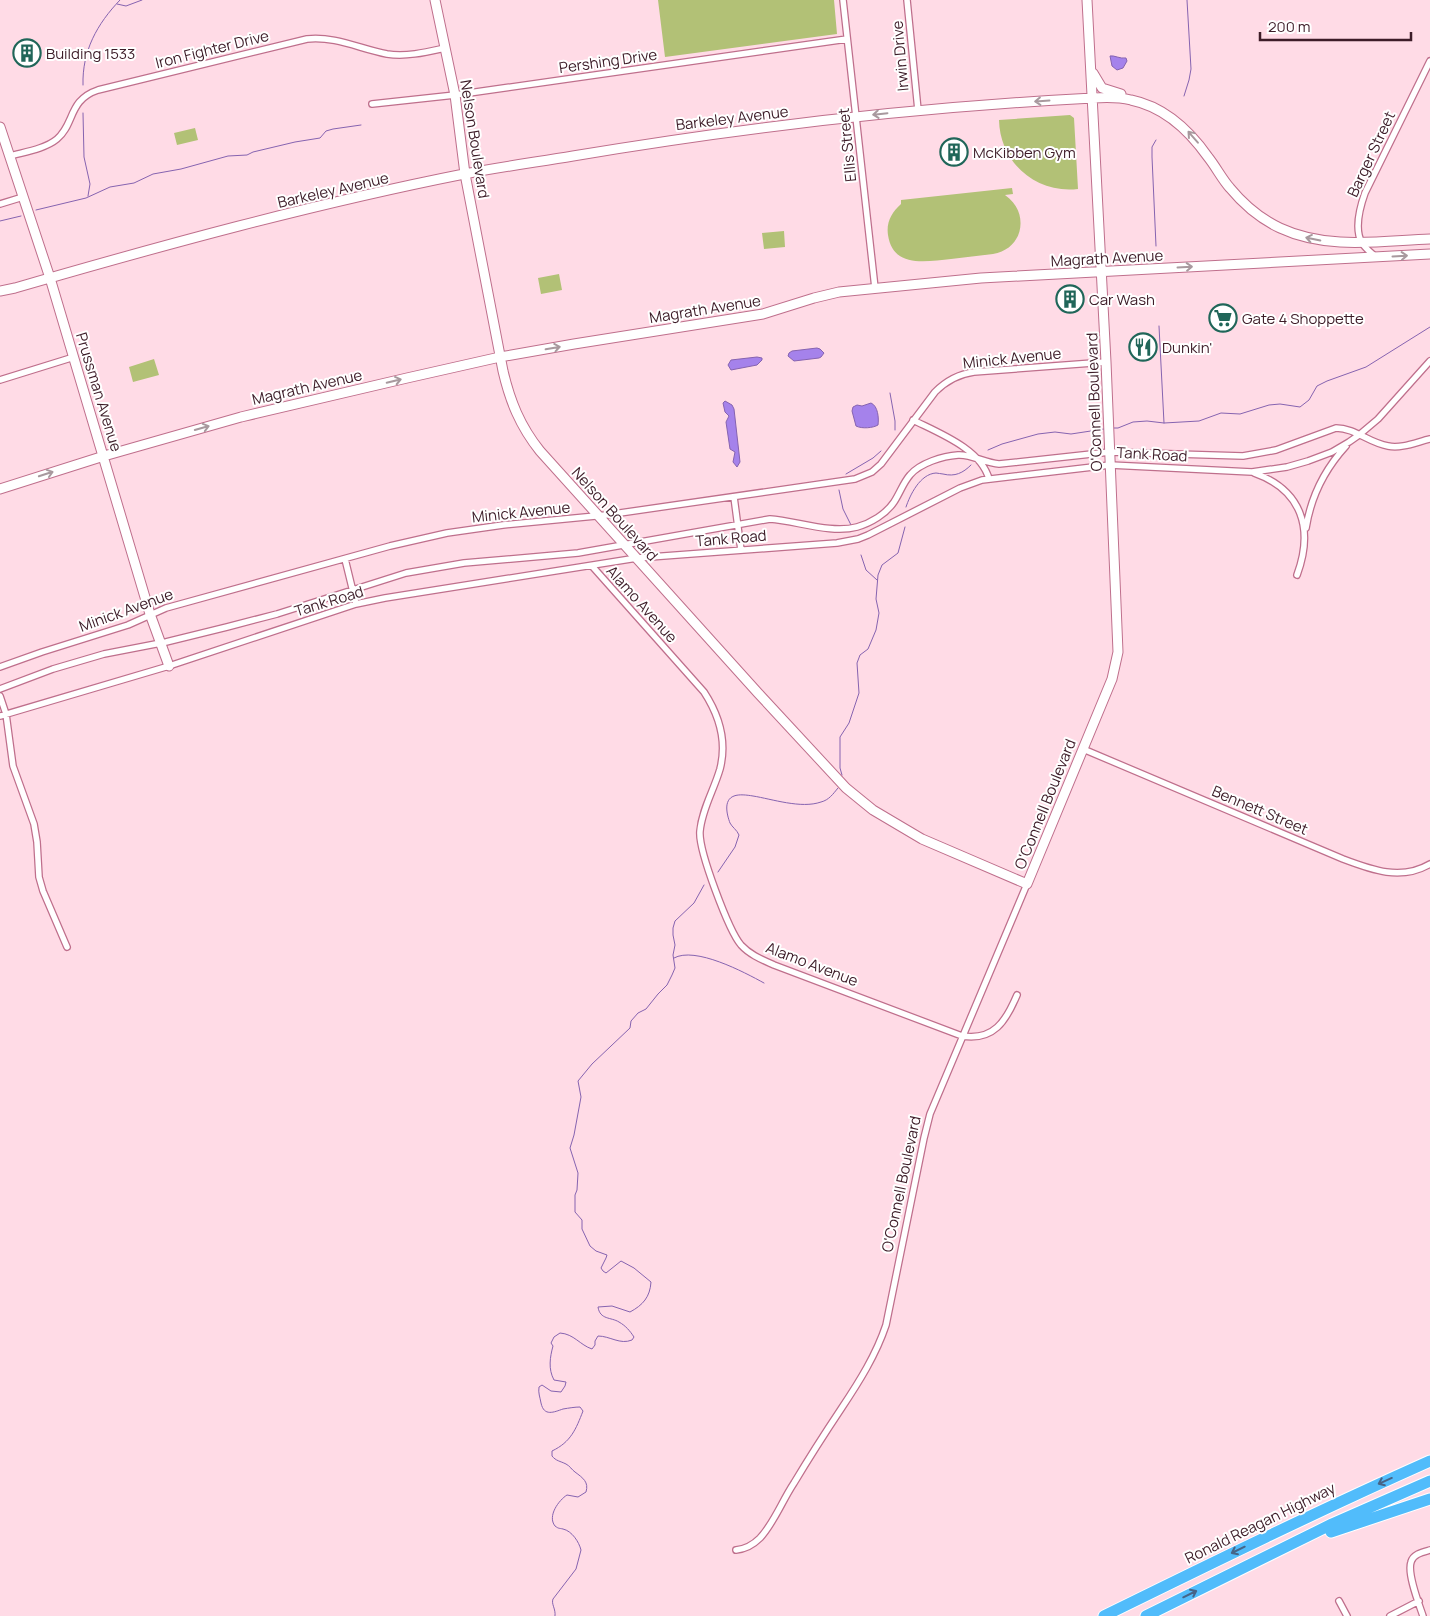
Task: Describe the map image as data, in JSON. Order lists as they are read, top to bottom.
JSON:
{
  "streets": {
    "highway": ["Ronald Reagan Highway"],
    "main road": [
      "Barkeley Avenue",
      "Nelson Boulevard",
      "Magrath Avenue",
      "Prussman Avenue",
      "O'Connell Boulevard"
    ],
    "street": [
      "Iron Fighter Drive",
      "Irwin Drive",
      "Pershing Drive",
      "Ellis Street",
      "Barger Street",
      "Minick Avenue",
      "Tank Road",
      "Alamo Avenue",
      "Bennett Street"
    ]
  },
  "crossings": [
    ["Iron Fighter Drive", "Nelson Boulevard"],
    ["Iron Fighter Drive", "Prussman Avenue"],
    ["Irwin Drive", "Barkeley Avenue"],
    ["Pershing Drive", "Nelson Boulevard"],
    ["Pershing Drive", "Ellis Street"],
    ["Barkeley Avenue", "Nelson Boulevard"],
    ["Barkeley Avenue", "Ellis Street"],
    ["Barkeley Avenue", "Barger Street"],
    ["Barkeley Avenue", "Prussman Avenue"],
    ["Barkeley Avenue", "O'Connell Boulevard"],
    ["Nelson Boulevard", "Magrath Avenue"],
    ["Nelson Boulevard", "Minick Avenue"],
    ["Nelson Boulevard", "O'Connell Boulevard"],
    ["Nelson Boulevard", "Tank Road"],
    ["Ellis Street", "Magrath Avenue"],
    ["Magrath Avenue", "Prussman Avenue"],
    ["Magrath Avenue", "O'Connell Boulevard"],
    ["Minick Avenue", "Prussman Avenue"],
    ["Minick Avenue", "O'Connell Boulevard"],
    ["Prussman Avenue", "Tank Road"],
    ["O'Connell Boulevard", "Tank Road"],
    ["O'Connell Boulevard", "Alamo Avenue"],
    ["O'Connell Boulevard", "Bennett Street"],
    ["Tank Road", "Alamo Avenue"]
  ],
  "one_way": ["Magrath Avenue"],
  "places": {
    "building": ["Building 1533", "McKibben Gym", "Car Wash"],
    "supermarket": ["Gate 4 Shoppette"],
    "restaurant": ["Dunkin'"]
  },
  "scale_bar": "200 m"
}
